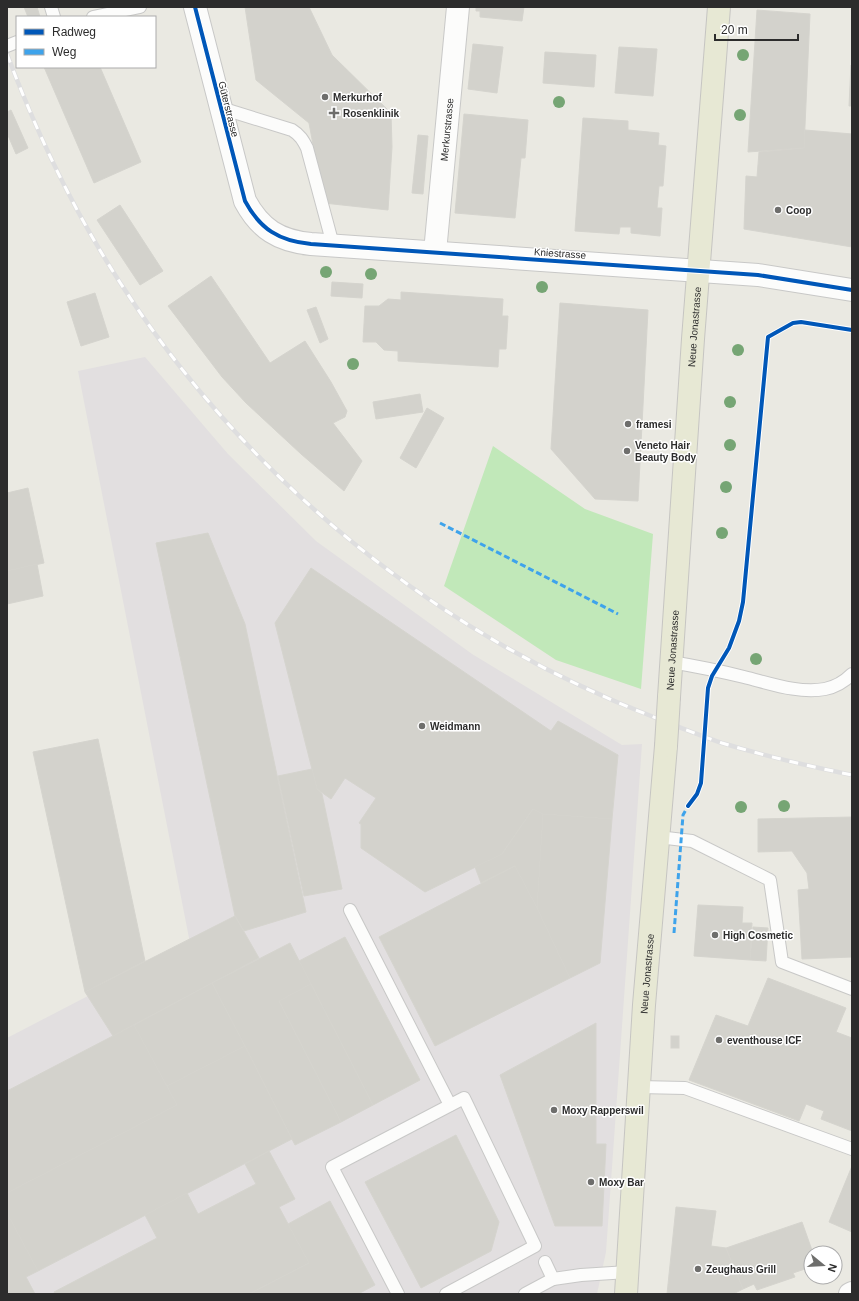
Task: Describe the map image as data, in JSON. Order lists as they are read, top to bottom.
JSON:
{
  "streets": {
    "main road": ["Neue Jonastrasse"],
    "street": ["Güterstrasse", "Merkurstrasse", "Kniestrasse"]
  },
  "crossings": [
    ["Güterstrasse", "Kniestrasse"],
    ["Merkurstrasse", "Kniestrasse"],
    ["Kniestrasse", "Neue Jonastrasse"]
  ],
  "places": {
    "other": [
      "Merkurhof",
      "Coop",
      "framesi",
      "Veneto Hair Beauty Body",
      "Weidmann",
      "High Cosmetic",
      "eventhouse ICF",
      "Moxy Rapperswil",
      "Moxy Bar",
      "Zeughaus Grill"
    ],
    "health": ["Rosenklinik"]
  },
  "legend": ["Radweg", "Weg"],
  "scale_bar": "20 m",
  "north": "right"
}
